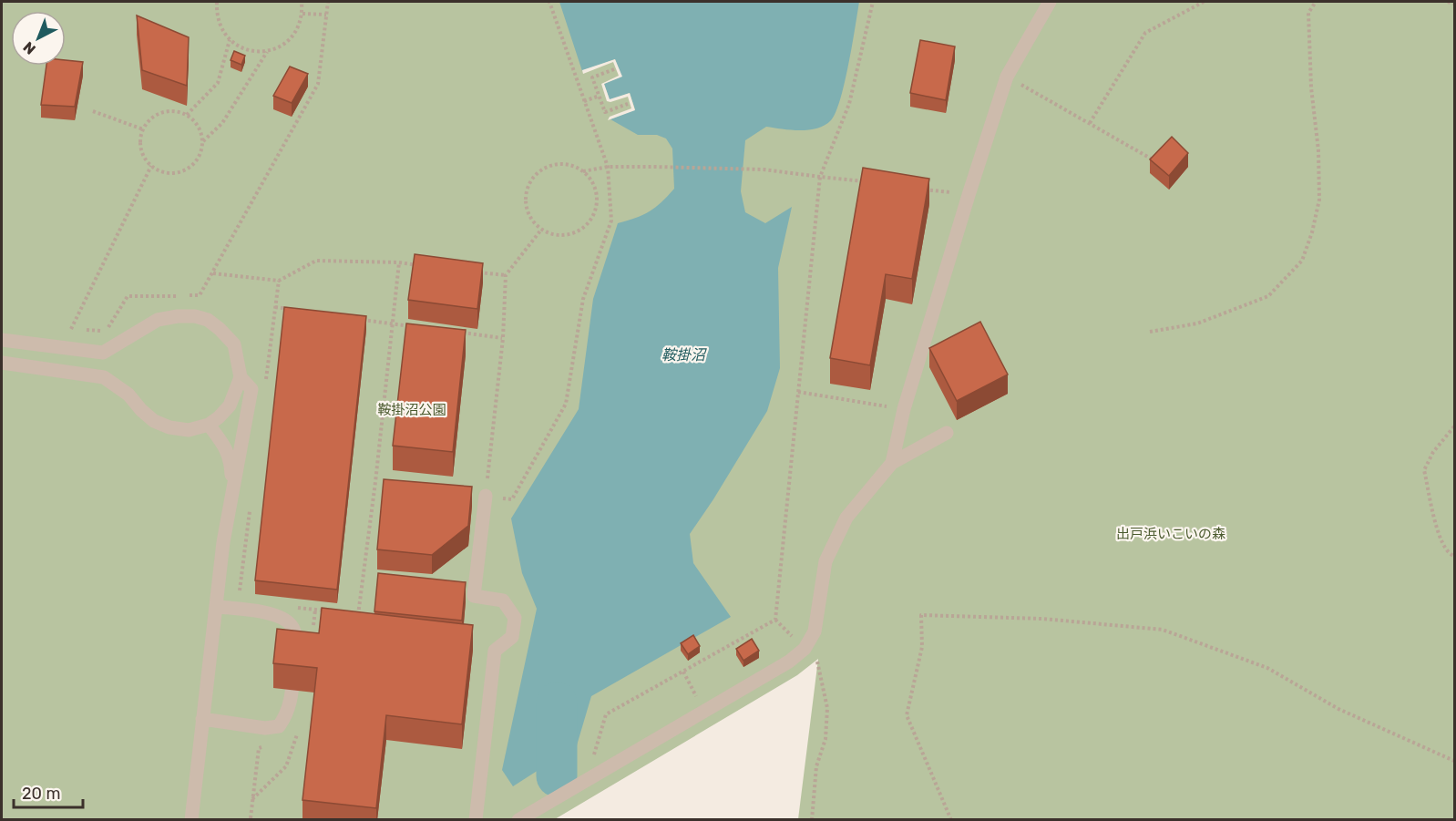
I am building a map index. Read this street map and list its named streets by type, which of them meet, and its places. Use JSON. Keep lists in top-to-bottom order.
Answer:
{
  "water": ["鞍掛沼"],
  "parks": ["鞍掛沼公園", "出戸浜いこいの森"],
  "scale_bar": "20 m",
  "north": "bottom left"
}
